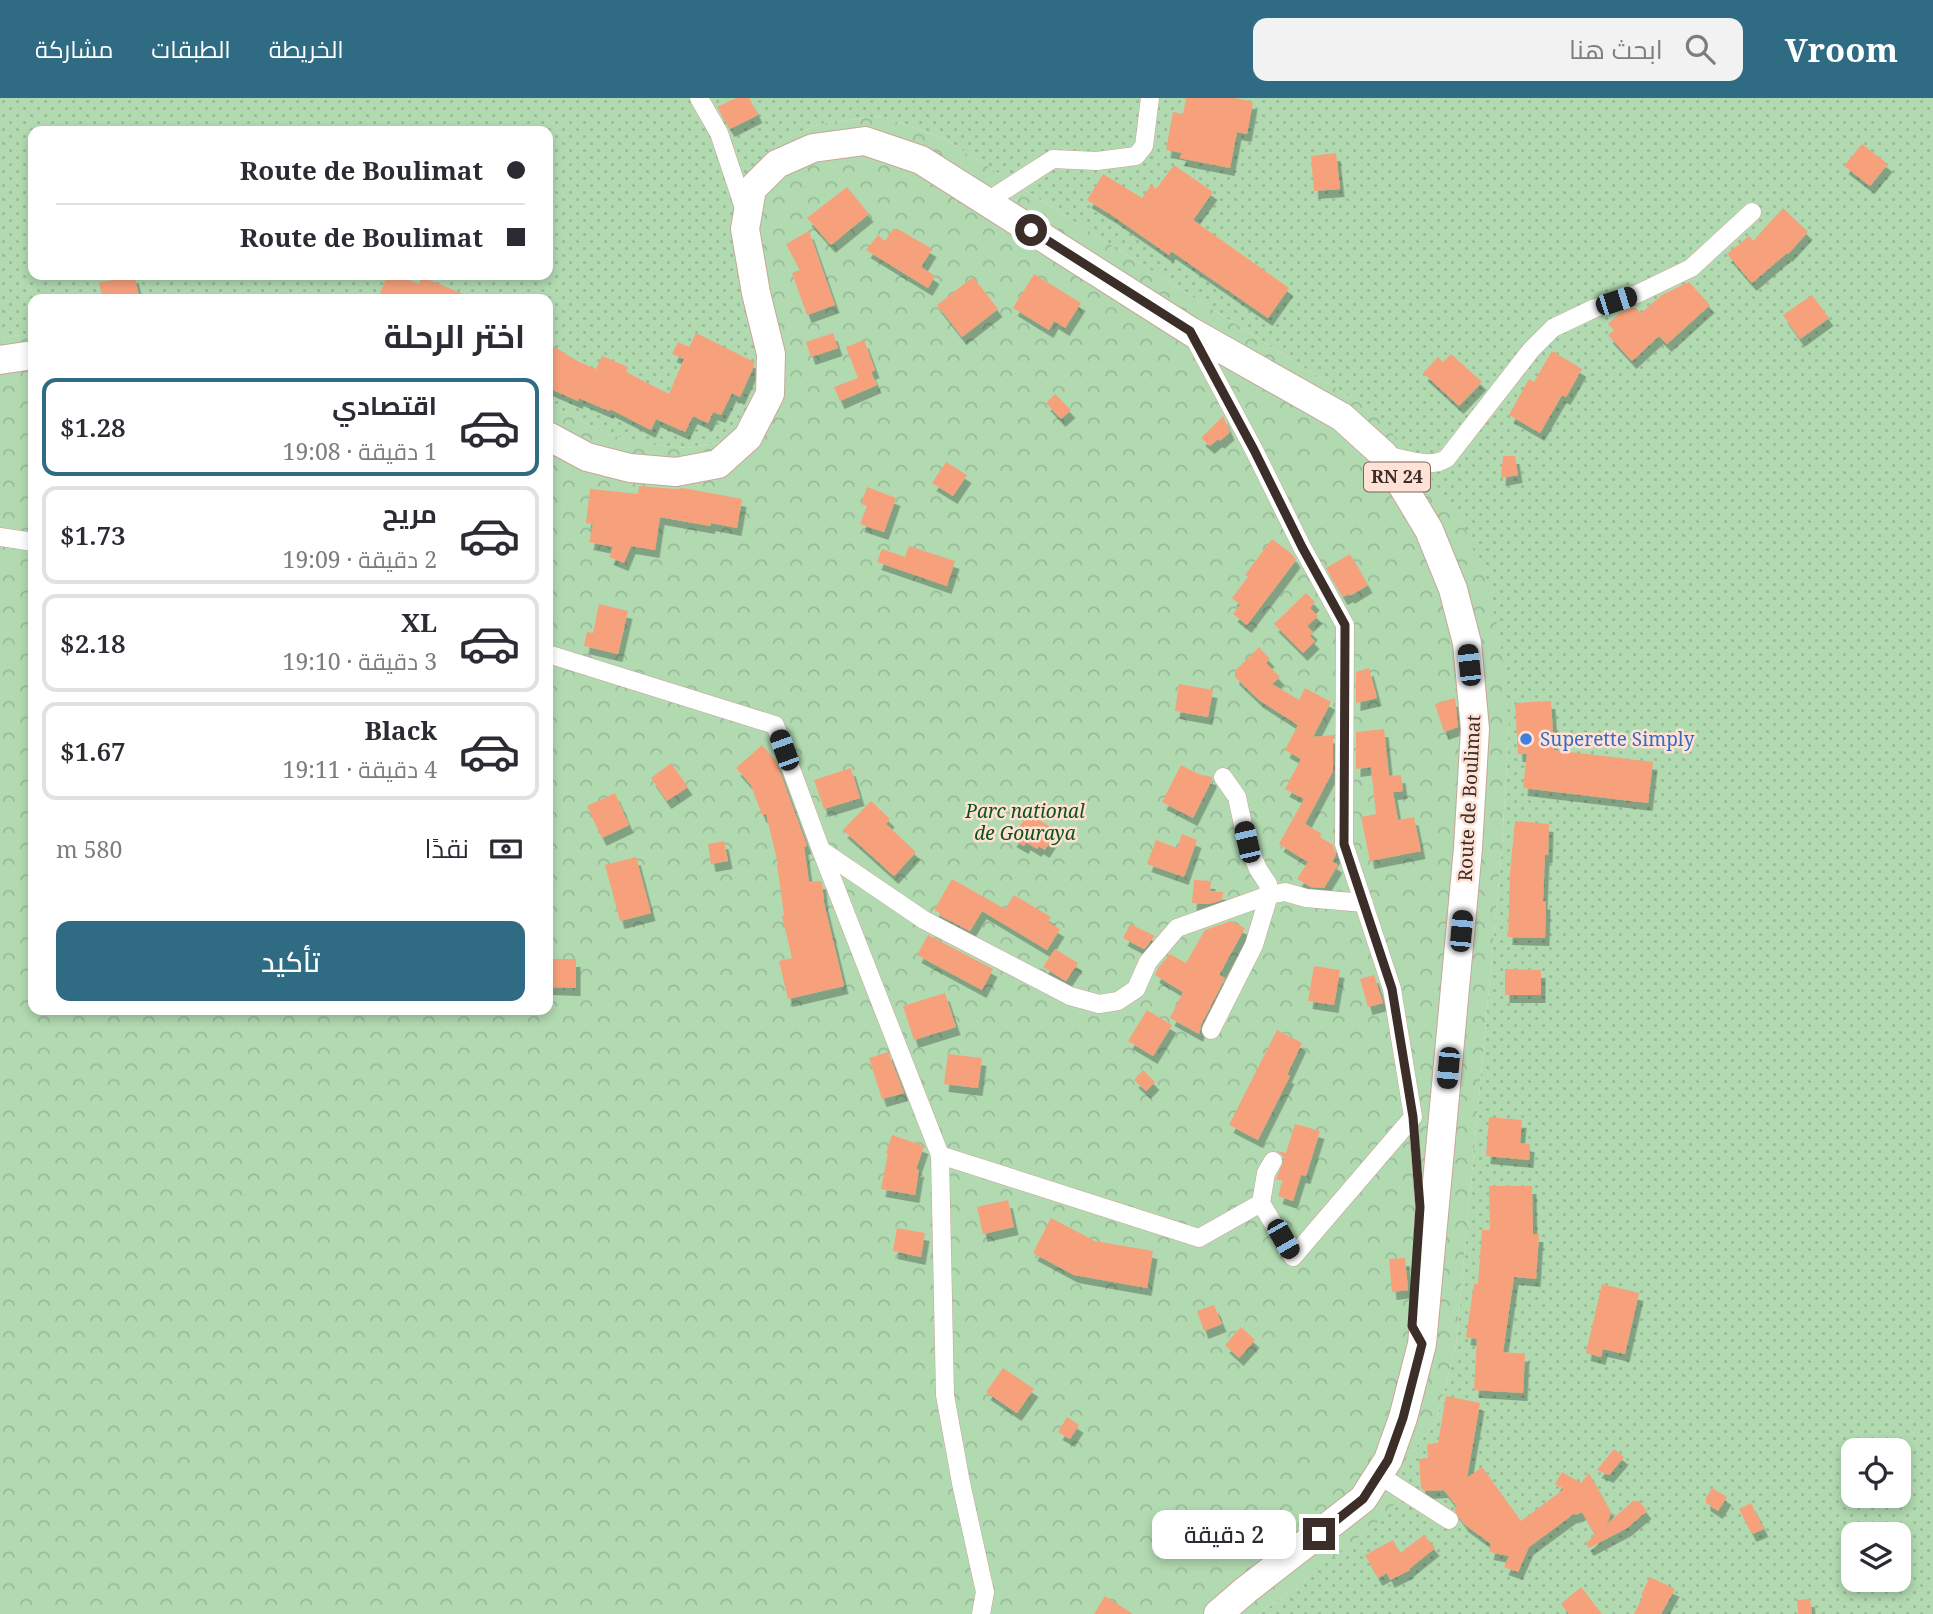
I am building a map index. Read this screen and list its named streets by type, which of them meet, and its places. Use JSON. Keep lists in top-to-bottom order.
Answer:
{
  "streets": {
    "main road": ["RN 24", "Route de Boulimat"]
  },
  "parks": ["Parc national de Gouraya"],
  "places": ["Superette Simply"],
  "page": {
    "header": "Vroom",
    "search": "ابحث هنا",
    "nav": ["الخريطة", "الطبقات", "مشاركة"],
    "banner": ["Route de Boulimat", "Route de Boulimat"],
    "heading": "اختر الرحلة",
    "list": [
      {
        "name": "اقتصادي",
        "note": "1 دقيقة · 19:08",
        "value": "$1.28"
      },
      {
        "name": "مريح",
        "note": "2 دقيقة · 19:09",
        "value": "$1.73"
      },
      {
        "name": "XL",
        "note": "3 دقيقة · 19:10",
        "value": "$2.18"
      },
      {
        "name": "Black",
        "note": "4 دقيقة · 19:11",
        "value": "$1.67"
      }
    ],
    "pay": ["نقدًا", "580 m"],
    "buttons": "تأكيد",
    "bubble": "2 دقيقة"
  }
}
